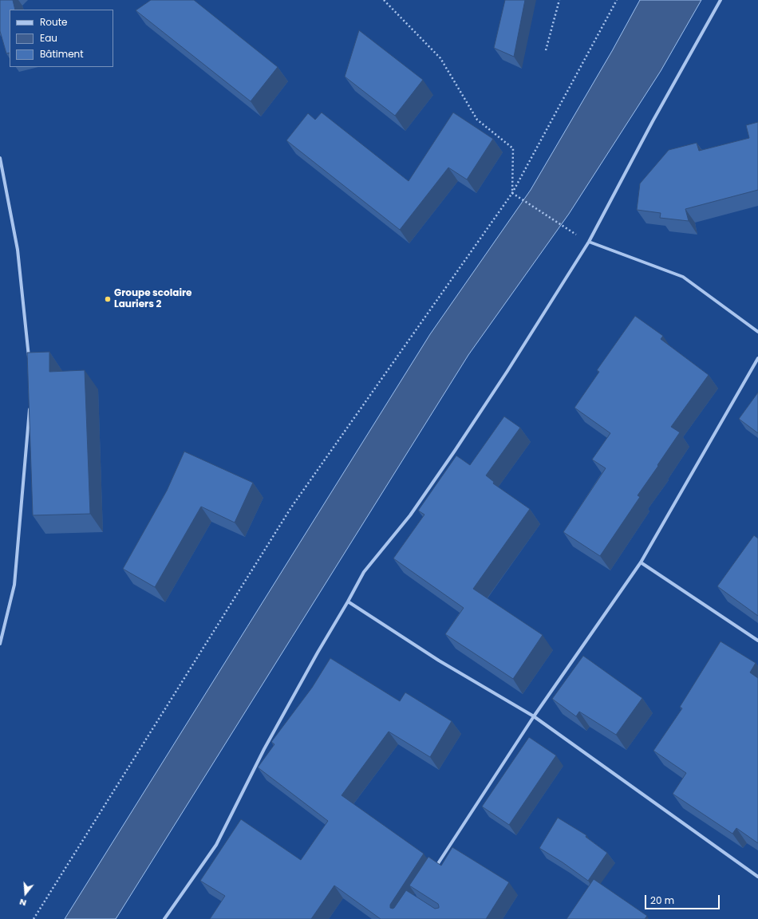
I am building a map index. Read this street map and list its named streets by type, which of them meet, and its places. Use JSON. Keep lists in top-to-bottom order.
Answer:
{
  "places": ["Groupe scolaire Lauriers 2"],
  "legend": ["Route", "Eau", "Bâtiment"],
  "scale_bar": "20 m",
  "north": "bottom"
}
